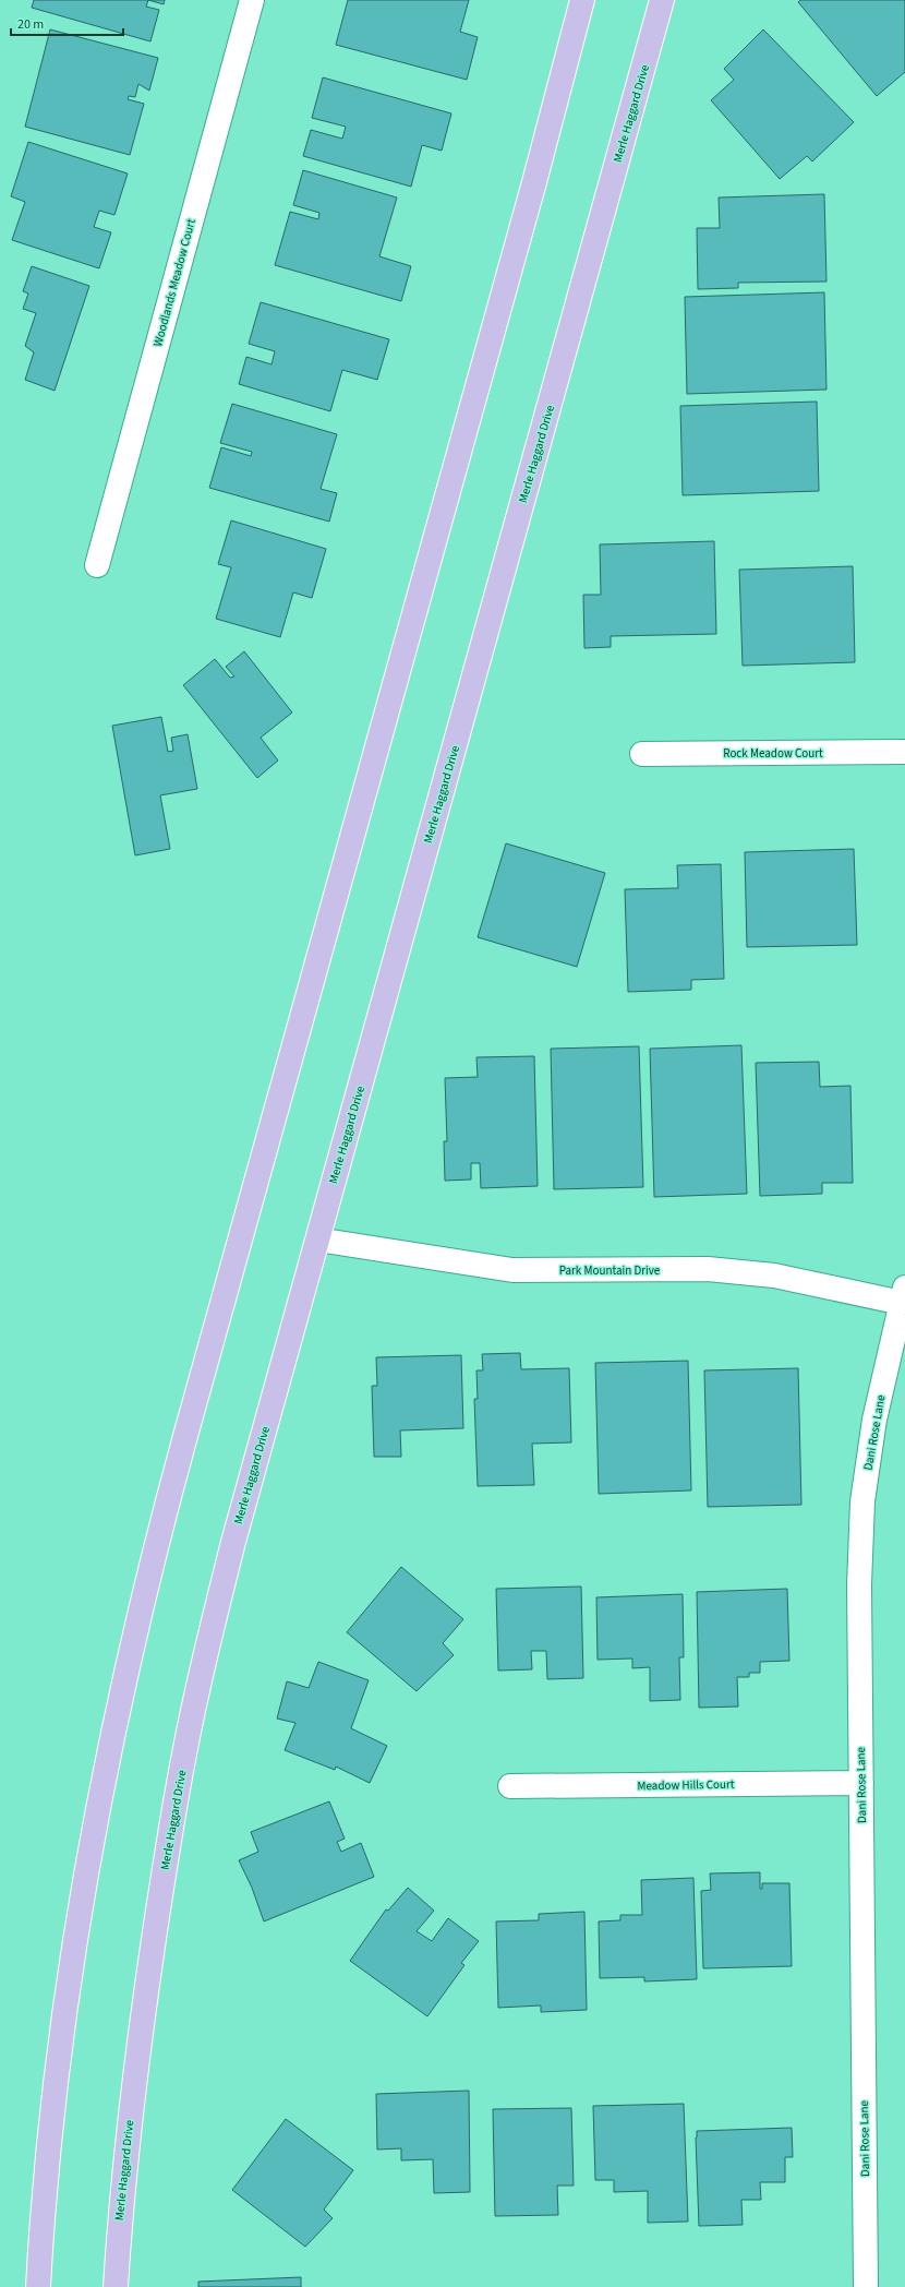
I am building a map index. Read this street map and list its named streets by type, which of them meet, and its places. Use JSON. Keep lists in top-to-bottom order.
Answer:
{
  "streets": {
    "main road": ["Merle Haggard Drive"],
    "street": [
      "Woodlands Meadow Court",
      "Rock Meadow Court",
      "Park Mountain Drive",
      "Dani Rose Lane",
      "Meadow Hills Court"
    ]
  },
  "crossings": [
    ["Merle Haggard Drive", "Park Mountain Drive"],
    ["Park Mountain Drive", "Dani Rose Lane"],
    ["Dani Rose Lane", "Meadow Hills Court"]
  ],
  "scale_bar": "20 m"
}
